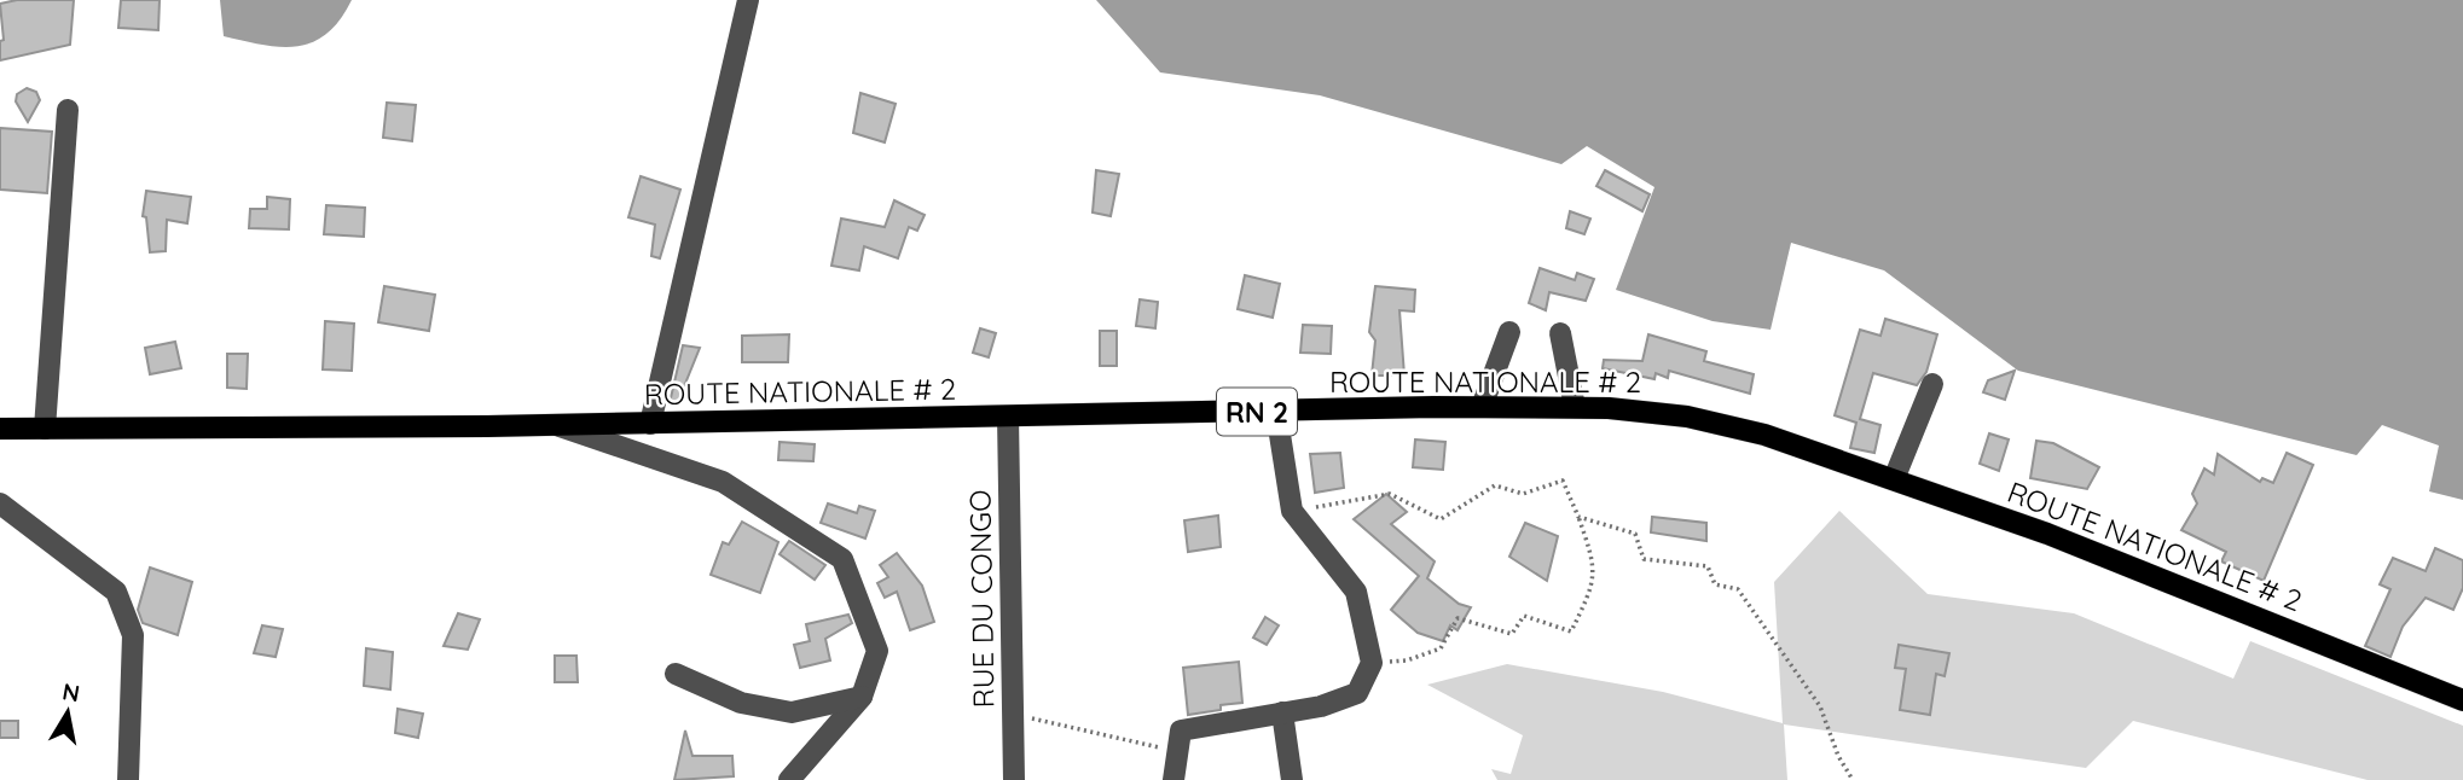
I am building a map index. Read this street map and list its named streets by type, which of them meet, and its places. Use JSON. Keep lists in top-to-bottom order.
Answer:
{
  "streets": {
    "main road": ["ROUTE NATIONALE # 2", "RN 2"],
    "street": ["RUE DU CONGO"]
  },
  "crossings": [
    ["ROUTE NATIONALE # 2", "RUE DU CONGO"]
  ],
  "north": "top"
}
